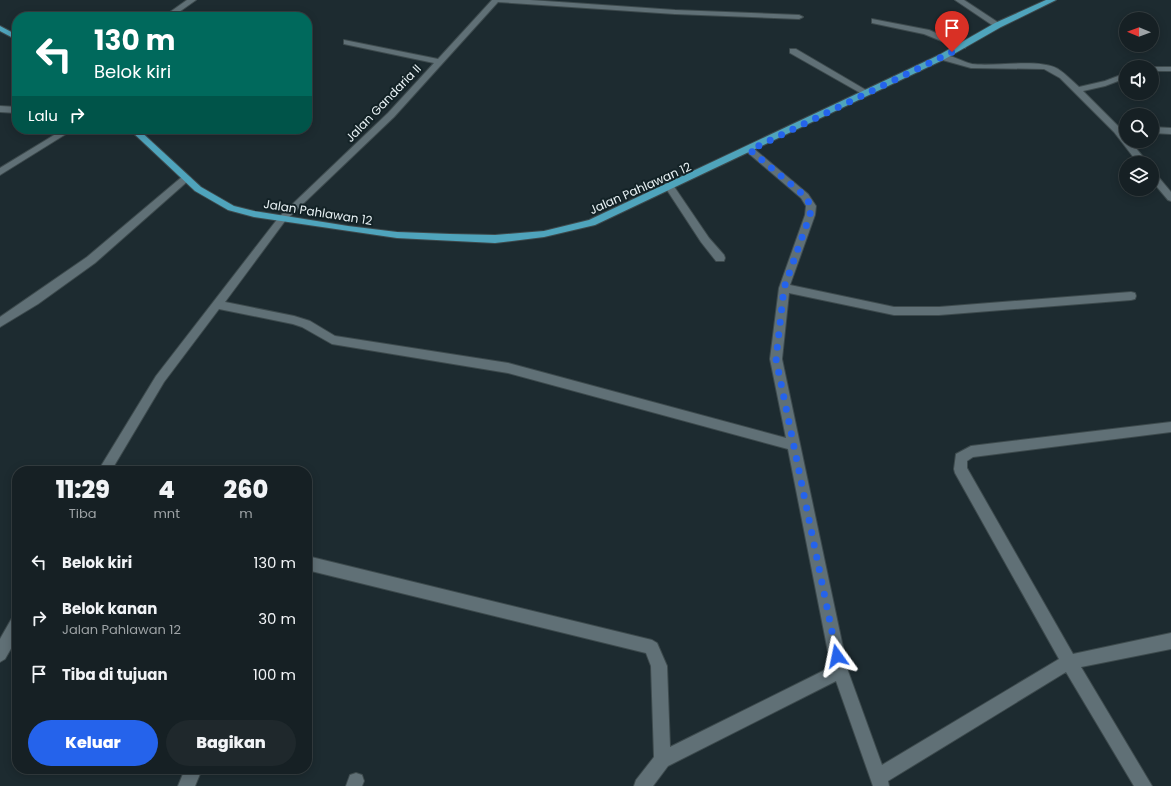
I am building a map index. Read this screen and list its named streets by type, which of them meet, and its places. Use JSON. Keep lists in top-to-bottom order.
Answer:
{
  "streets": {
    "main road": ["Jalan Pahlawan 12"],
    "street": ["Jalan Gandaria II"]
  },
  "crossings": [
    ["Jalan Gandaria II", "Jalan Pahlawan 12"]
  ],
  "north": "left",
  "page": {
    "turn": ["130 m", "Belok kiri"],
    "then": "Lalu",
    "eta": [
      "11:29",
      "Tiba",
      "4",
      "mnt",
      "260",
      "m"
    ],
    "list": [
      {
        "name": "Belok kiri",
        "value": "130 m"
      },
      {
        "name": "Belok kanan",
        "note": "Jalan Pahlawan 12",
        "value": "30 m"
      },
      {
        "name": "Tiba di tujuan",
        "value": "100 m"
      }
    ],
    "buttons": ["Keluar", "Bagikan"]
  }
}
